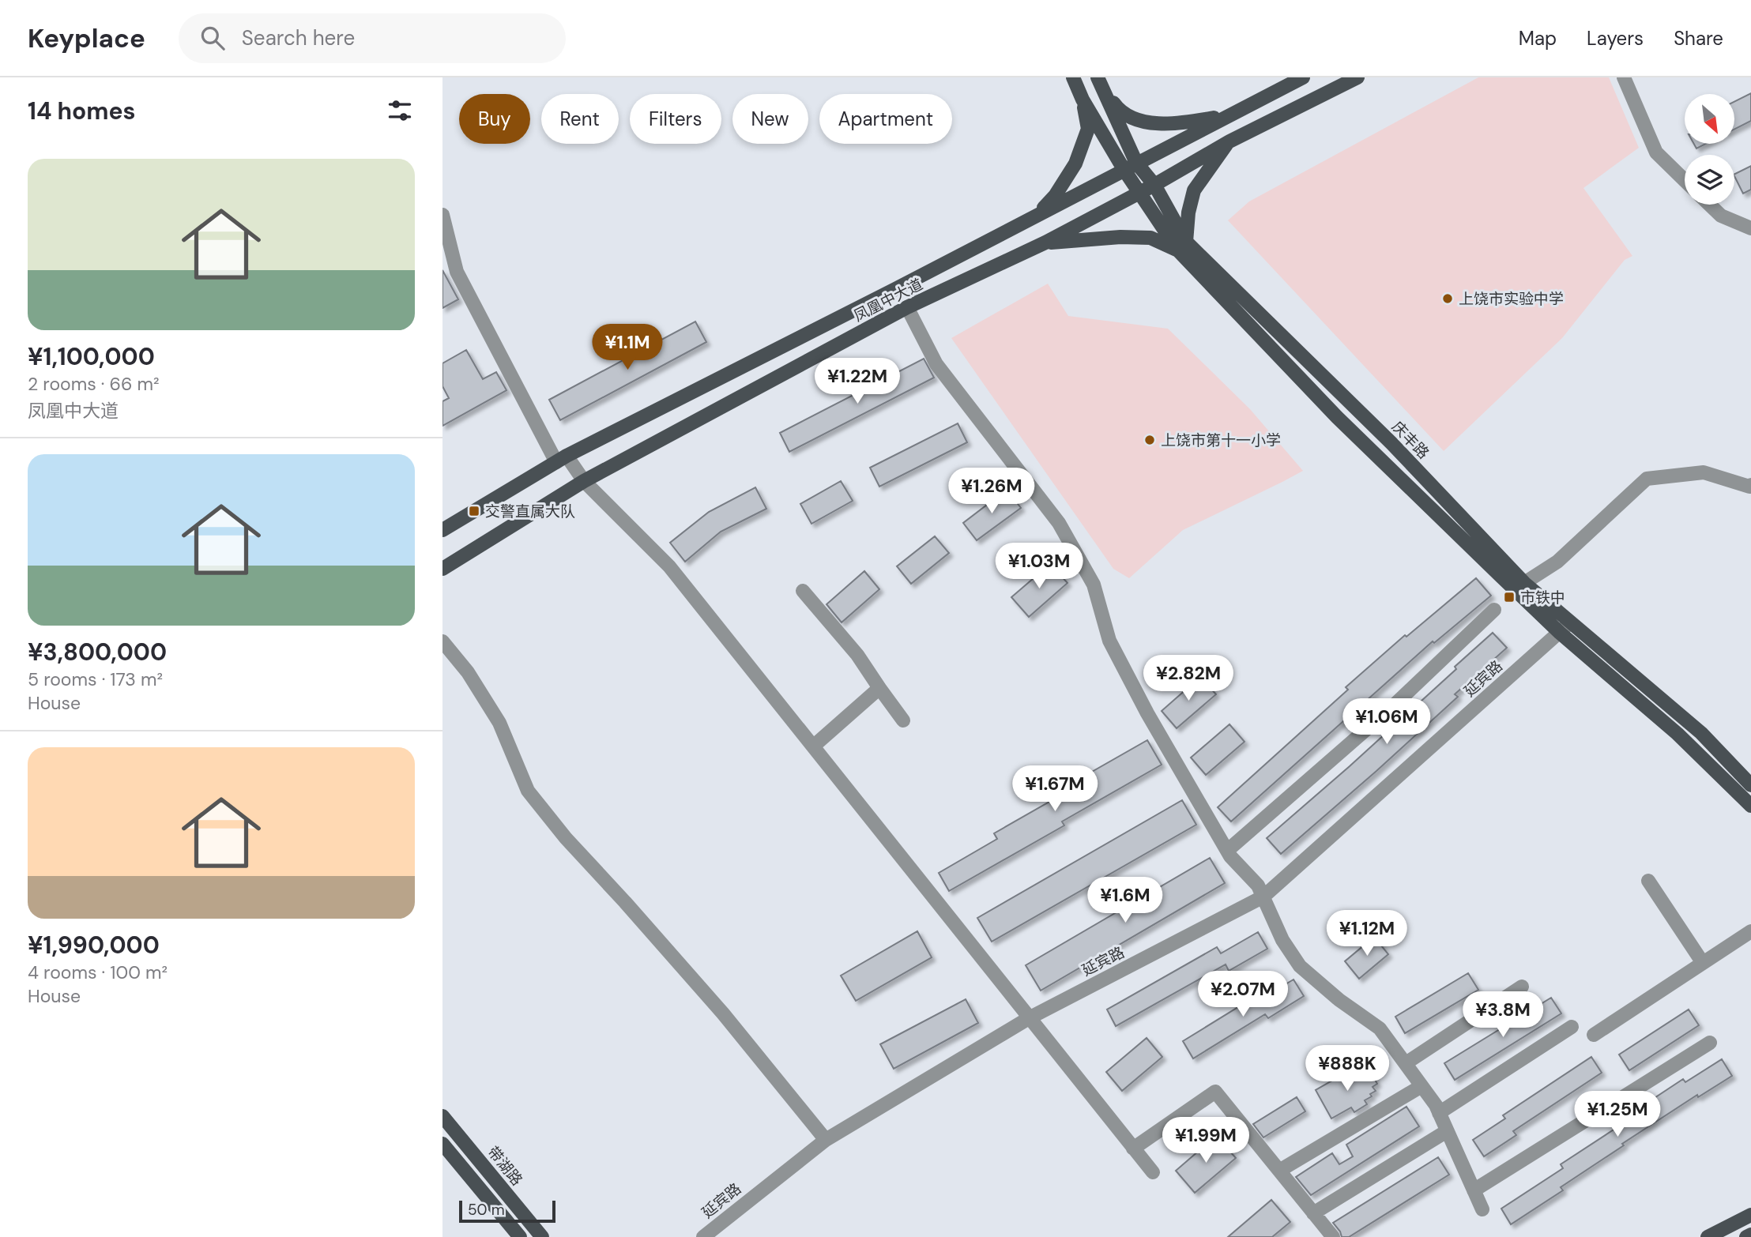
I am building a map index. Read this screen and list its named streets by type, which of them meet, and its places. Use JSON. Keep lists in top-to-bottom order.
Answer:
{
  "streets": {
    "main road": ["凤凰中大道", "庆丰路", "带湖路"],
    "street": ["延宾路"]
  },
  "crossings": [
    ["凤凰中大道", "庆丰路"],
    ["庆丰路", "延宾路"]
  ],
  "places": {
    "other": ["上饶市实验中学", "上饶市第十一小学"],
    "transit": ["交警直属大队", "市铁中"]
  },
  "scale_bar": "50 m",
  "north": "bottom right",
  "page": {
    "header": "Keyplace",
    "search": "Search here",
    "nav": ["Map", "Layers", "Share"],
    "heading": "14 homes",
    "chip": [
      "Buy",
      "Rent",
      "Filters",
      "New",
      "Apartment"
    ],
    "list": [
      {
        "name": "¥1,100,000",
        "note": "2 rooms · 66 m² · 凤凰中大道"
      },
      {
        "name": "¥3,800,000",
        "note": "5 rooms · 173 m² · House"
      },
      {
        "name": "¥1,990,000",
        "note": "4 rooms · 100 m² · House"
      }
    ],
    "price": [
      "¥1.1M",
      "¥1.22M",
      "¥1.26M",
      "¥1.03M",
      "¥2.82M",
      "¥1.06M",
      "¥1.67M",
      "¥1.6M",
      "¥1.12M",
      "¥2.07M",
      "¥3.8M",
      "¥888K",
      "¥1.25M",
      "¥1.99M"
    ],
    "scale": "50 m"
  }
}
